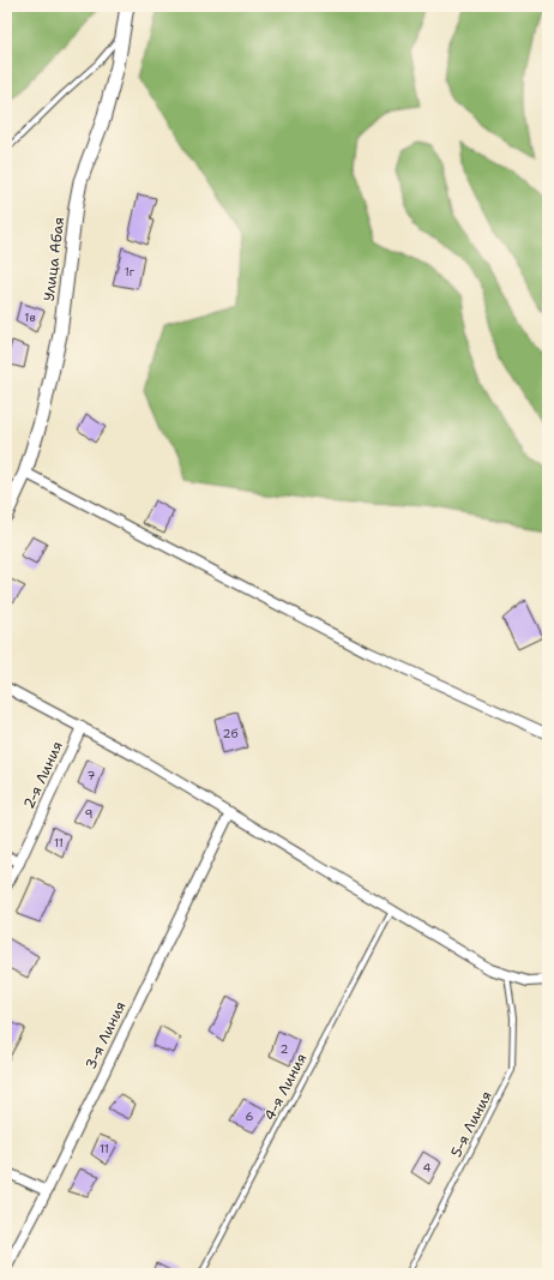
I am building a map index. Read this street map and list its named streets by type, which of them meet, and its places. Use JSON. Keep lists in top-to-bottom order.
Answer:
{
  "streets": {
    "street": ["Улица Абая", "2-я Линия", "3-я Линия"],
    "lane": ["4-я Линия", "5-я Линия"]
  },
  "house_numbers": [
    "1г",
    "1в",
    "2б",
    "7",
    "9",
    "11",
    "2",
    "6",
    "11",
    "4"
  ]
}
